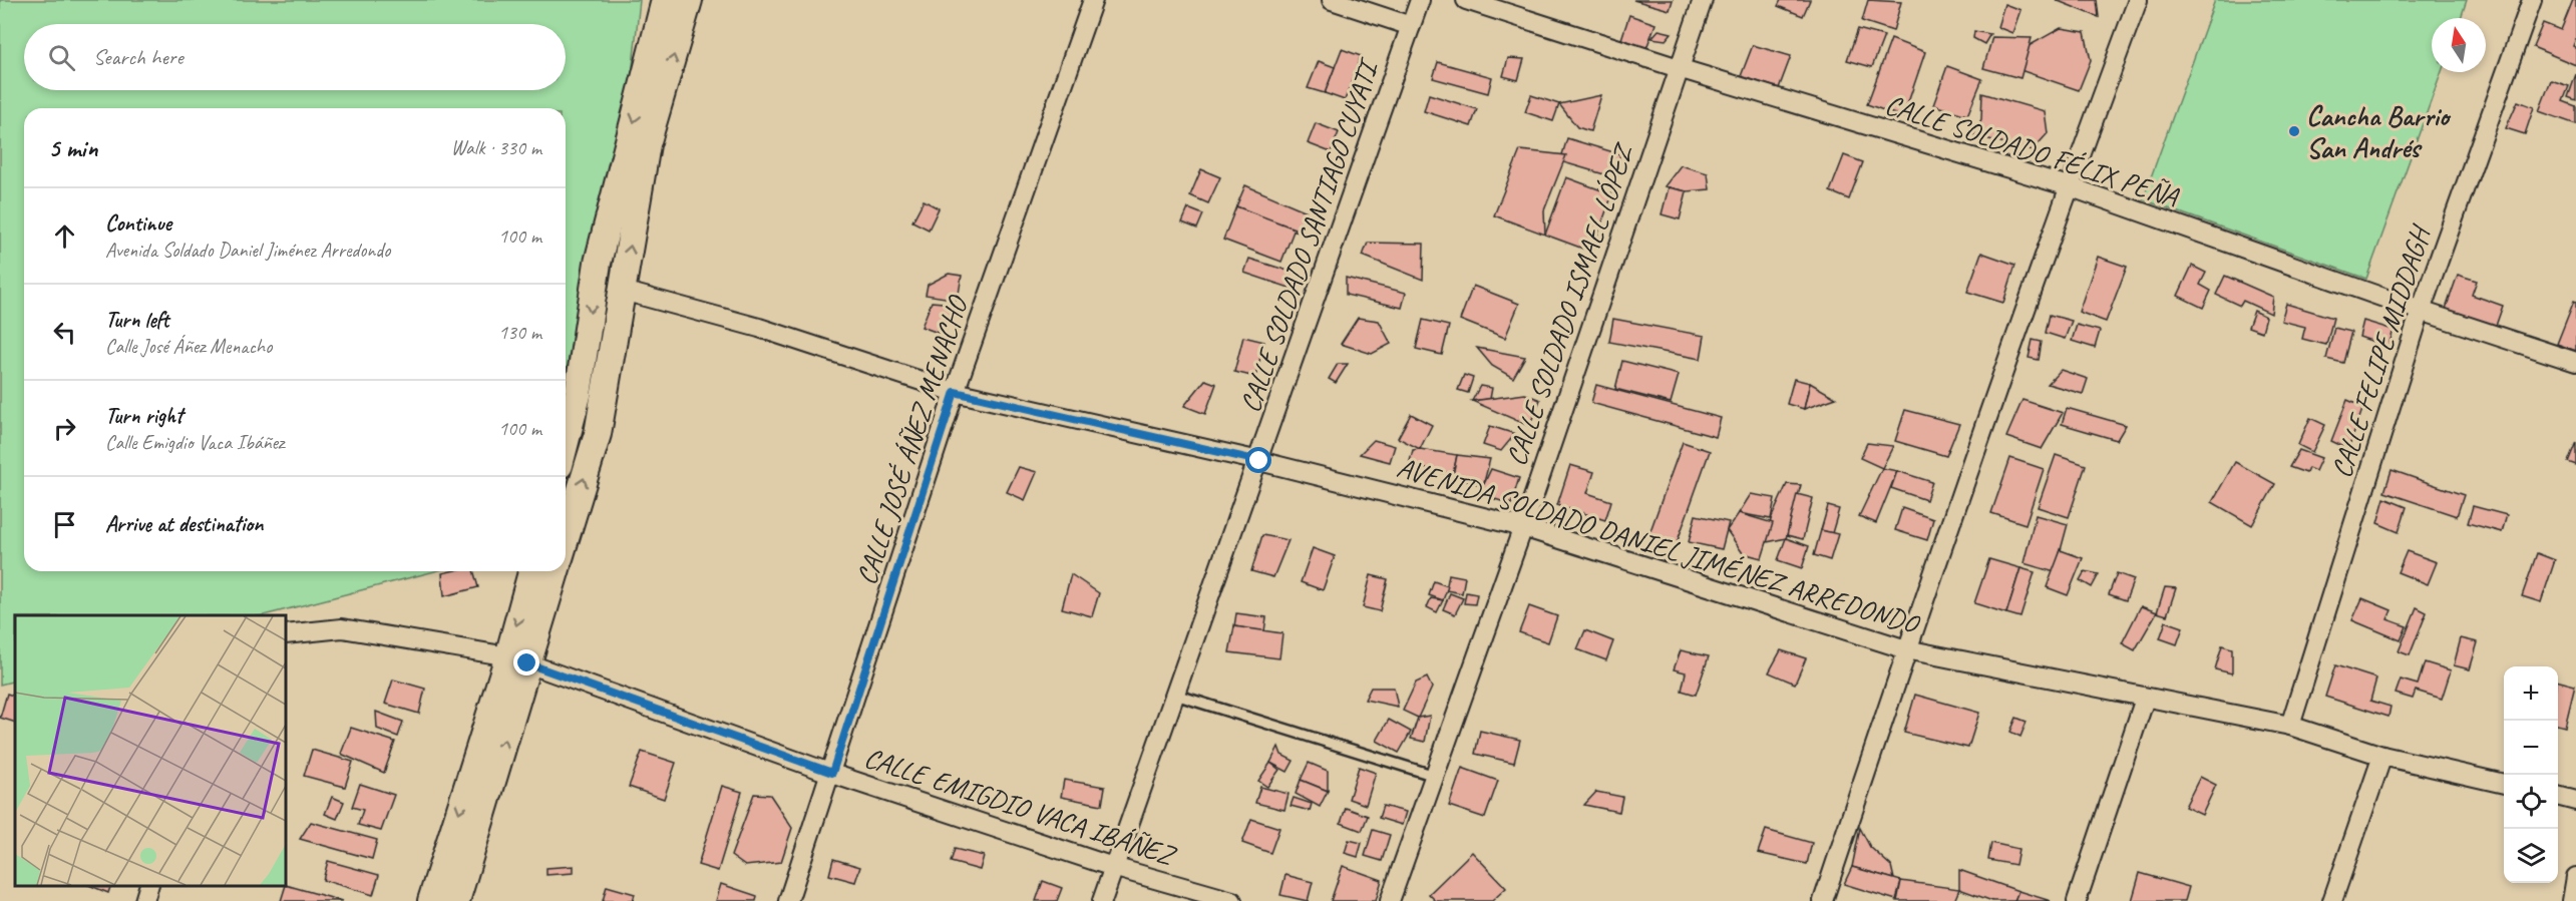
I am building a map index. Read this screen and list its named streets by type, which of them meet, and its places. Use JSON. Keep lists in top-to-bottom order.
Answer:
{
  "streets": {
    "street": [
      "CALLE SOLDADO FÉLIX PEÑA",
      "CALLE SOLDADO SANTIAGO CUYATI",
      "CALLE SOLDADO ISMAEL LÓPEZ",
      "CALLE FELIPE MIDDAGH",
      "CALLE JOSÉ ÁÑEZ MENACHO",
      "AVENIDA SOLDADO DANIEL JIMÉNEZ ARREDONDO",
      "CALLE EMIGDIO VACA IBÁÑEZ"
    ]
  },
  "crossings": [
    ["CALLE SOLDADO FÉLIX PEÑA", "CALLE SOLDADO ISMAEL LÓPEZ"],
    ["CALLE SOLDADO FÉLIX PEÑA", "CALLE FELIPE MIDDAGH"],
    ["CALLE SOLDADO SANTIAGO CUYATI", "AVENIDA SOLDADO DANIEL JIMÉNEZ ARREDONDO"],
    ["CALLE SOLDADO SANTIAGO CUYATI", "CALLE EMIGDIO VACA IBÁÑEZ"],
    ["CALLE SOLDADO ISMAEL LÓPEZ", "AVENIDA SOLDADO DANIEL JIMÉNEZ ARREDONDO"],
    ["CALLE FELIPE MIDDAGH", "AVENIDA SOLDADO DANIEL JIMÉNEZ ARREDONDO"],
    ["CALLE JOSÉ ÁÑEZ MENACHO", "AVENIDA SOLDADO DANIEL JIMÉNEZ ARREDONDO"],
    ["CALLE JOSÉ ÁÑEZ MENACHO", "CALLE EMIGDIO VACA IBÁÑEZ"]
  ],
  "places": ["Cancha Barrio San Andrés"],
  "north": "top",
  "page": {
    "search": "Search here",
    "heading": ["5 min", "Walk · 330 m"],
    "list": [
      ["Continue", "Avenida Soldado Daniel Jiménez Arredondo", "100 m"],
      ["Turn left", "Calle José Áñez Menacho", "130 m"],
      ["Turn right", "Calle Emigdio Vaca Ibáñez", "100 m"],
      "Arrive at destination"
    ],
    "map_buttons": ["+", "−"]
  }
}
